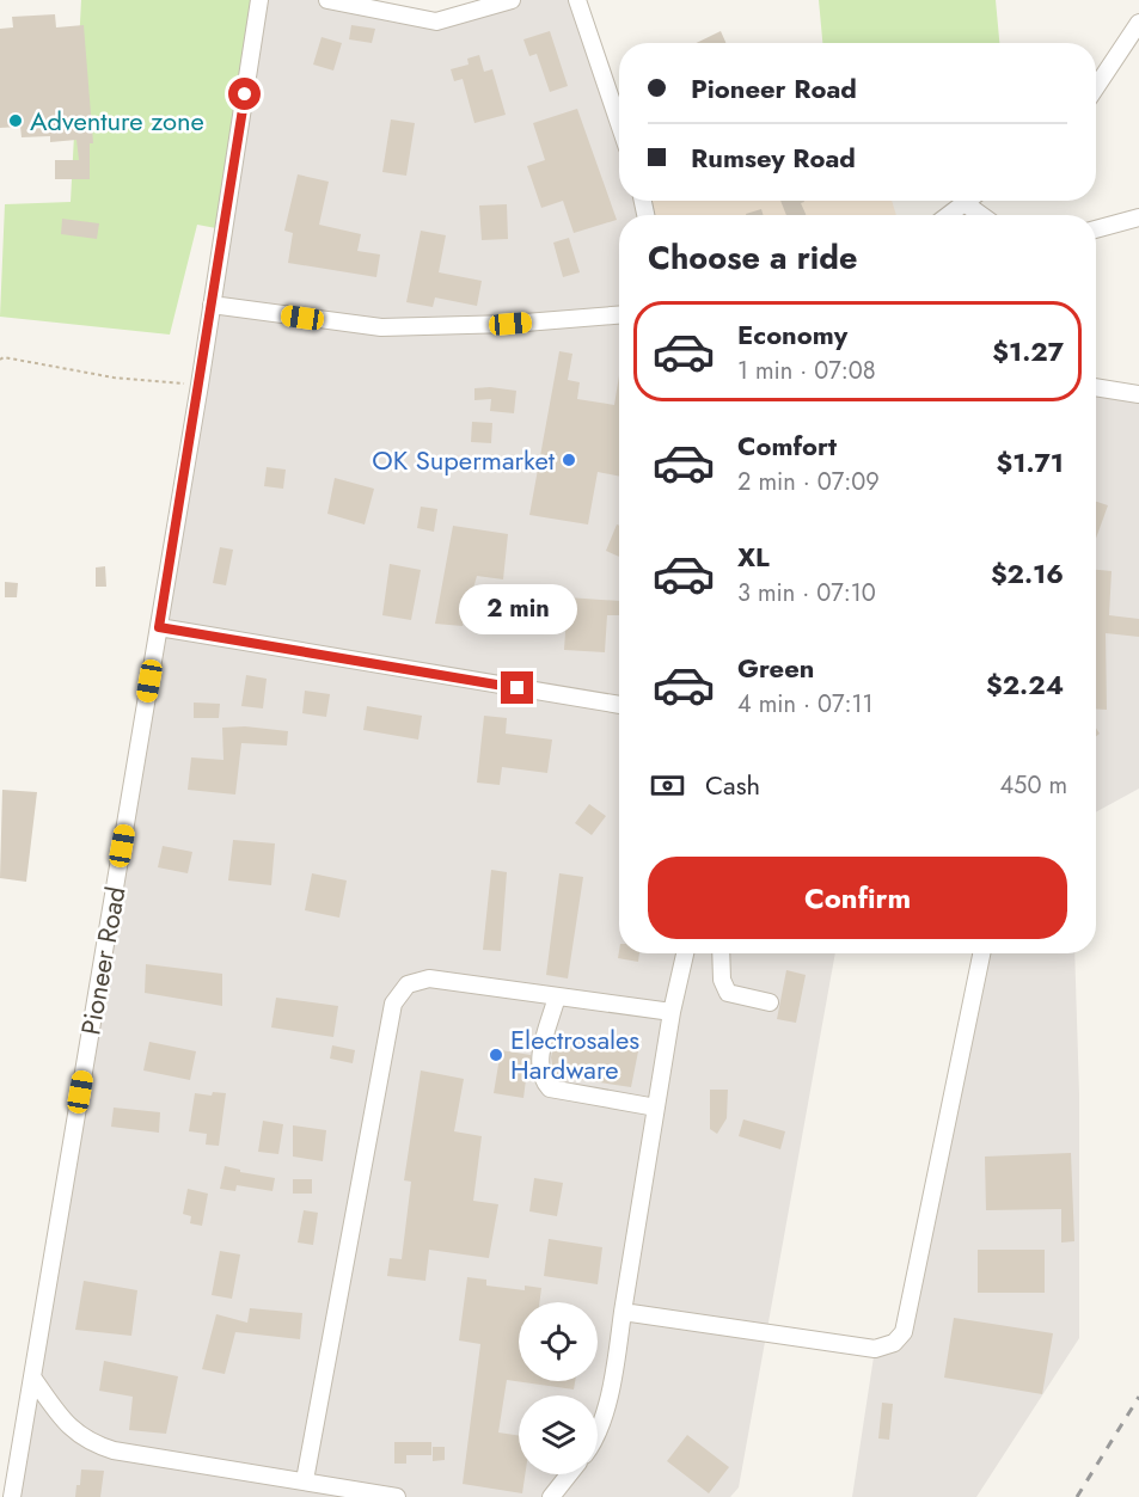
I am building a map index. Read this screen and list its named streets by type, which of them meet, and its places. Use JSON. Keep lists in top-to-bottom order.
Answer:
{
  "streets": {
    "street": ["Pioneer Road"]
  },
  "places": ["Adventure zone", "OK Supermarket", "Electrosales Hardware"],
  "page": {
    "banner": ["Pioneer Road", "Rumsey Road"],
    "heading": "Choose a ride",
    "list": [
      {
        "name": "Economy",
        "note": "1 min · 07:08",
        "value": "$1.27"
      },
      {
        "name": "Comfort",
        "note": "2 min · 07:09",
        "value": "$1.71"
      },
      {
        "name": "XL",
        "note": "3 min · 07:10",
        "value": "$2.16"
      },
      {
        "name": "Green",
        "note": "4 min · 07:11",
        "value": "$2.24"
      }
    ],
    "bubble": "2 min",
    "pay": ["Cash", "450 m"],
    "buttons": "Confirm"
  }
}
